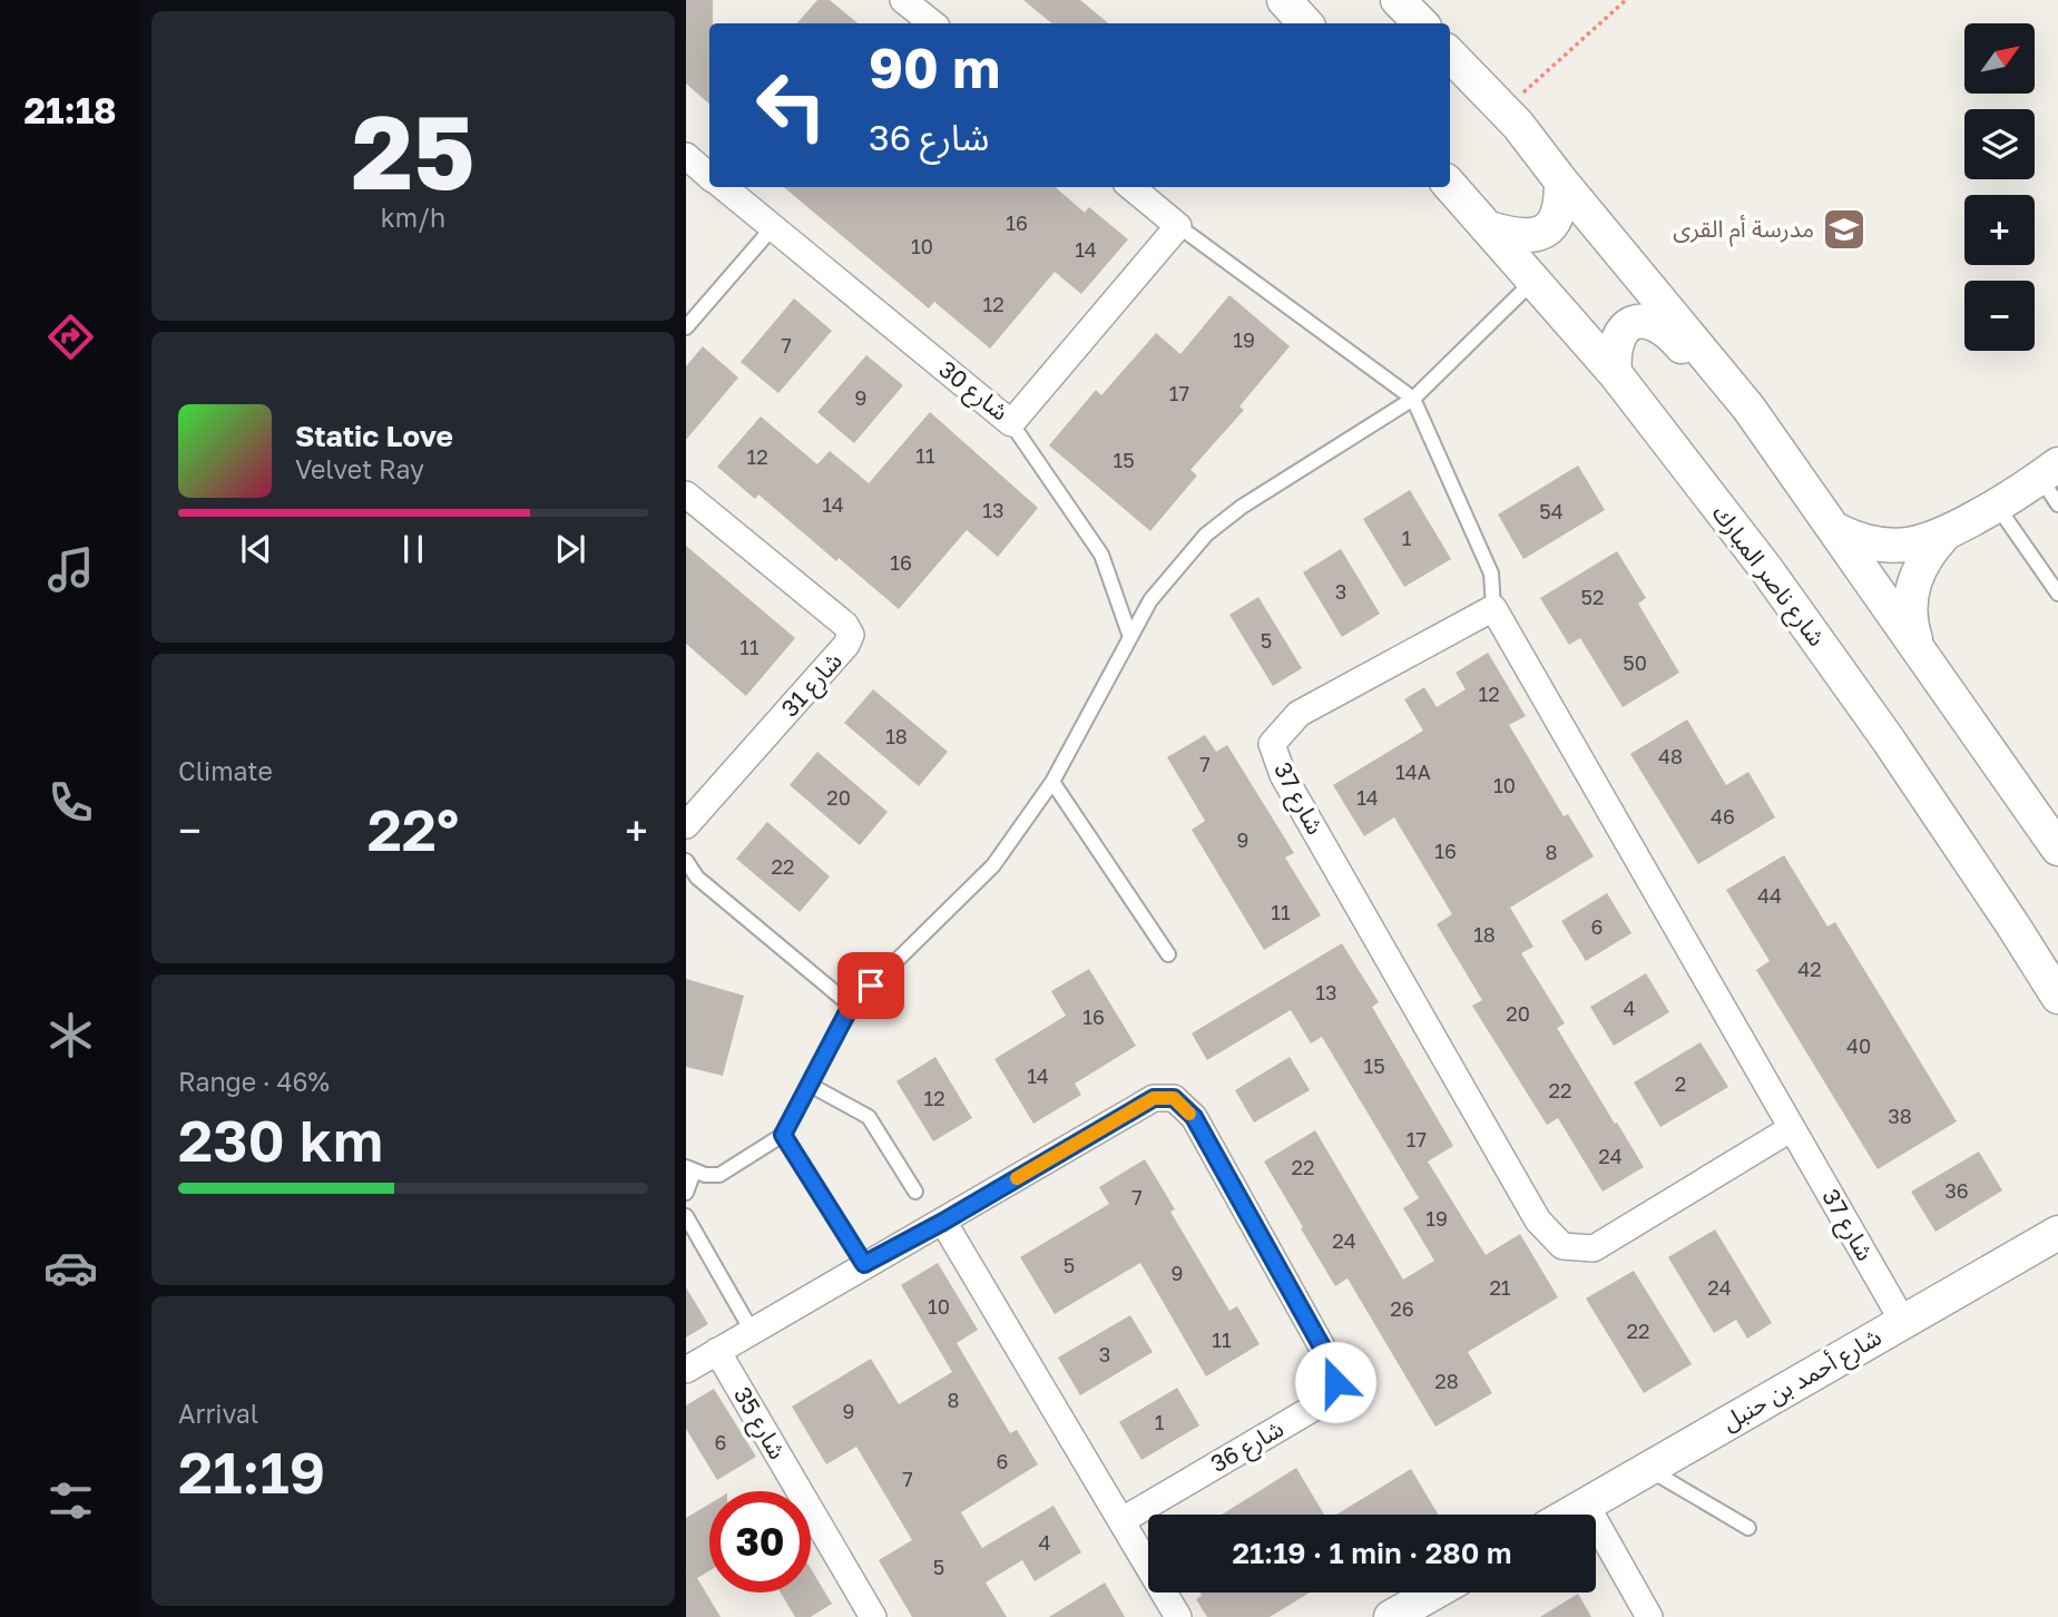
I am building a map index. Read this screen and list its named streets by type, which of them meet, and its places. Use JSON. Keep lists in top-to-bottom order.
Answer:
{
  "streets": {
    "street": [
      "شارع 30",
      "شارع ناصر المبارك",
      "شارع 31",
      "شارع 37",
      "شارع أحمد بن حنبل",
      "شارع 35",
      "شارع 36"
    ]
  },
  "crossings": [
    ["شارع 37", "شارع أحمد بن حنبل"]
  ],
  "places": {
    "school or university": ["مدرسة أم القرى"]
  },
  "house_numbers": [
    "16",
    "10",
    "14",
    "12",
    "19",
    "7",
    "17",
    "9",
    "11",
    "12",
    "15",
    "14",
    "13",
    "54",
    "1",
    "16",
    "3",
    "52",
    "5",
    "11",
    "50",
    "12",
    "18",
    "48",
    "7",
    "14A",
    "10",
    "20",
    "14",
    "46",
    "9",
    "16",
    "8",
    "22",
    "44",
    "11",
    "6",
    "18",
    "42",
    "13",
    "4",
    "20",
    "16",
    "40",
    "15",
    "14",
    "2",
    "22",
    "12",
    "38",
    "17",
    "24",
    "22",
    "36",
    "7",
    "19",
    "24",
    "5",
    "9",
    "21",
    "24",
    "10",
    "26",
    "22",
    "11",
    "3",
    "28",
    "8",
    "9",
    "1",
    "6",
    "6",
    "7",
    "4",
    "5"
  ],
  "north": "top right",
  "page": {
    "tabs": "21:18",
    "tile": [
      ["25", "km/h"],
      "Climate",
      ["Range · 46%", "230 km"],
      ["Arrival", "21:19"]
    ],
    "map_buttons": ["+", "−"],
    "turn": ["90 m", "شارع 36"],
    "song": ["Static Love", "Velvet Ray"],
    "heat": ["−", "22°", "+"],
    "limit": "30",
    "trip": "21:19 · 1 min · 280 m"
  }
}
